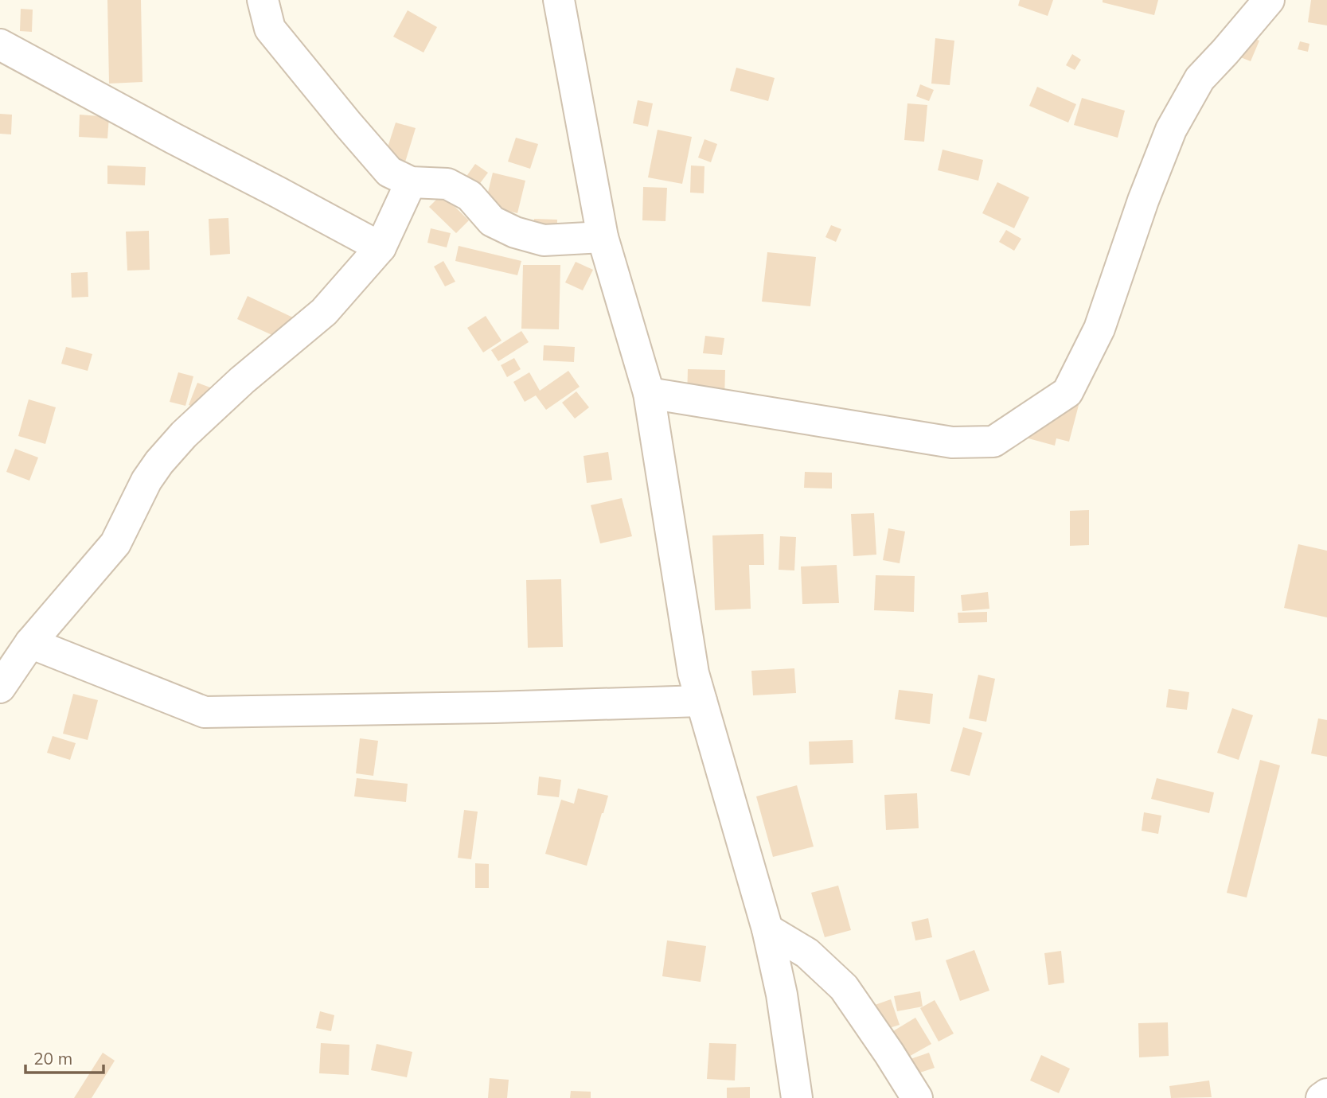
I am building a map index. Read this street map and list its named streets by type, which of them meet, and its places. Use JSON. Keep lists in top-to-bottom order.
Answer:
{
  "scale_bar": "20 m"
}
